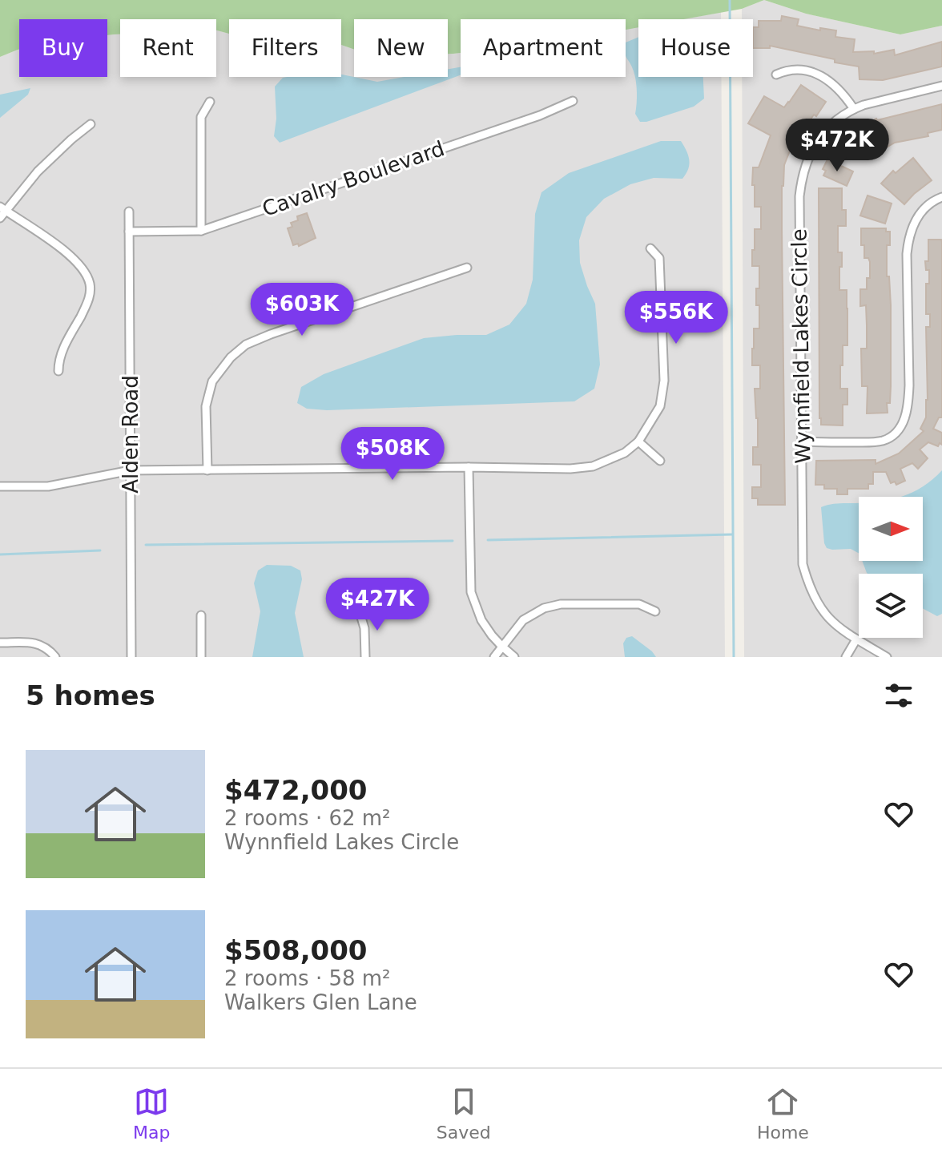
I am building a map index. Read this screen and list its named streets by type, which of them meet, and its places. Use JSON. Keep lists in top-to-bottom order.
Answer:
{
  "streets": {
    "street": ["Cavalry Boulevard", "Wynnfield Lakes Circle", "Alden Road"]
  },
  "crossings": [
    ["Cavalry Boulevard", "Alden Road"]
  ],
  "north": "right",
  "page": {
    "chip": [
      "Buy",
      "Rent",
      "Filters",
      "New",
      "Apartment",
      "House"
    ],
    "price": [
      "$472K",
      "$603K",
      "$556K",
      "$508K",
      "$427K"
    ],
    "heading": "5 homes",
    "list": [
      {
        "name": "$472,000",
        "note": "2 rooms · 62 m² · Wynnfield Lakes Circle"
      },
      {
        "name": "$508,000",
        "note": "2 rooms · 58 m² · Walkers Glen Lane"
      }
    ],
    "tabs": ["Map", "Saved", "Home"]
  }
}
